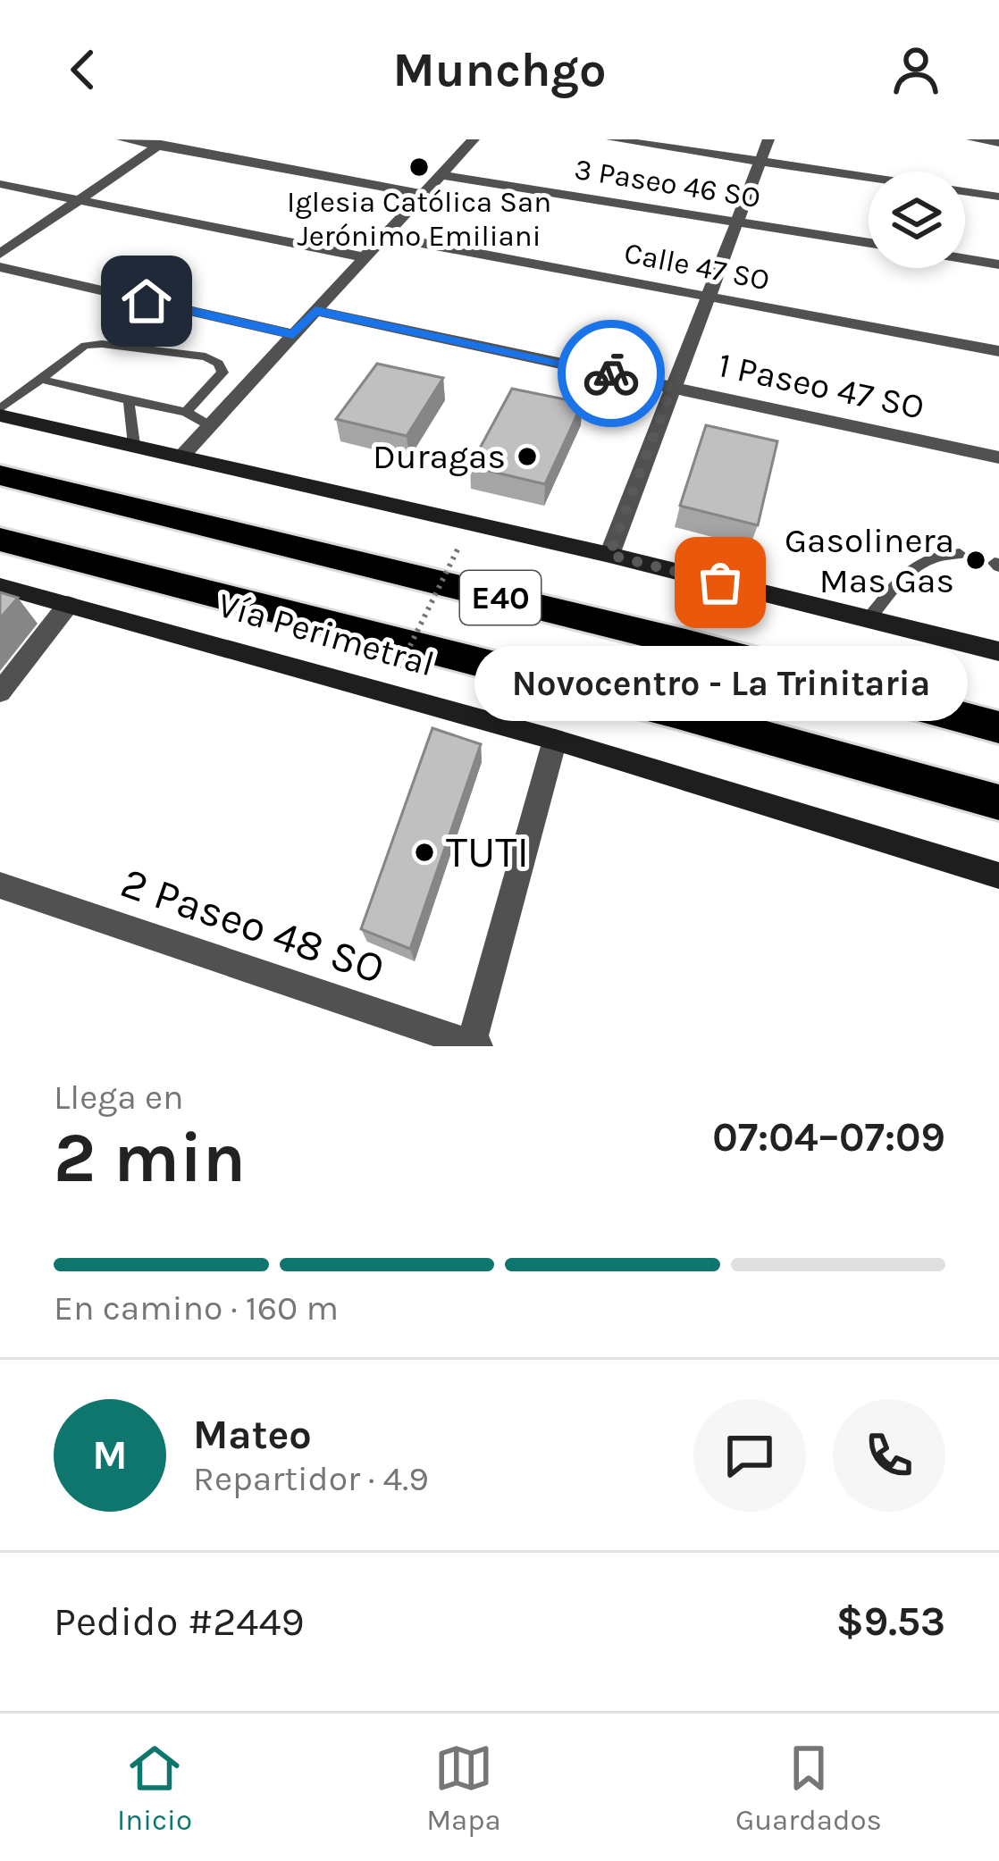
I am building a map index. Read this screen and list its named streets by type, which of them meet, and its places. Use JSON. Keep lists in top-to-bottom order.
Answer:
{
  "streets": {
    "highway": ["E40", "Vía Perimetral"],
    "street": [
      "3 Paseo 46 SO",
      "Calle 47 SO",
      "1 Paseo 47 SO",
      "2 Paseo 48 SO"
    ]
  },
  "places": [
    "Iglesia Católica San Jerónimo Emiliani",
    "Duragas",
    "Gasolinera Mas Gas",
    "Novocentro - La Trinitaria",
    "TUTI"
  ],
  "page": {
    "header": "Munchgo",
    "bubble": "Novocentro - La Trinitaria",
    "heading": ["2 min", "Llega en", "07:04–07:09"],
    "panel": [
      "Mateo",
      "Repartidor · 4.9",
      "Pedido #2449",
      "$9.53"
    ],
    "bar": "En camino · 160 m",
    "round": "M",
    "tabs": ["Inicio", "Mapa", "Guardados"]
  }
}
